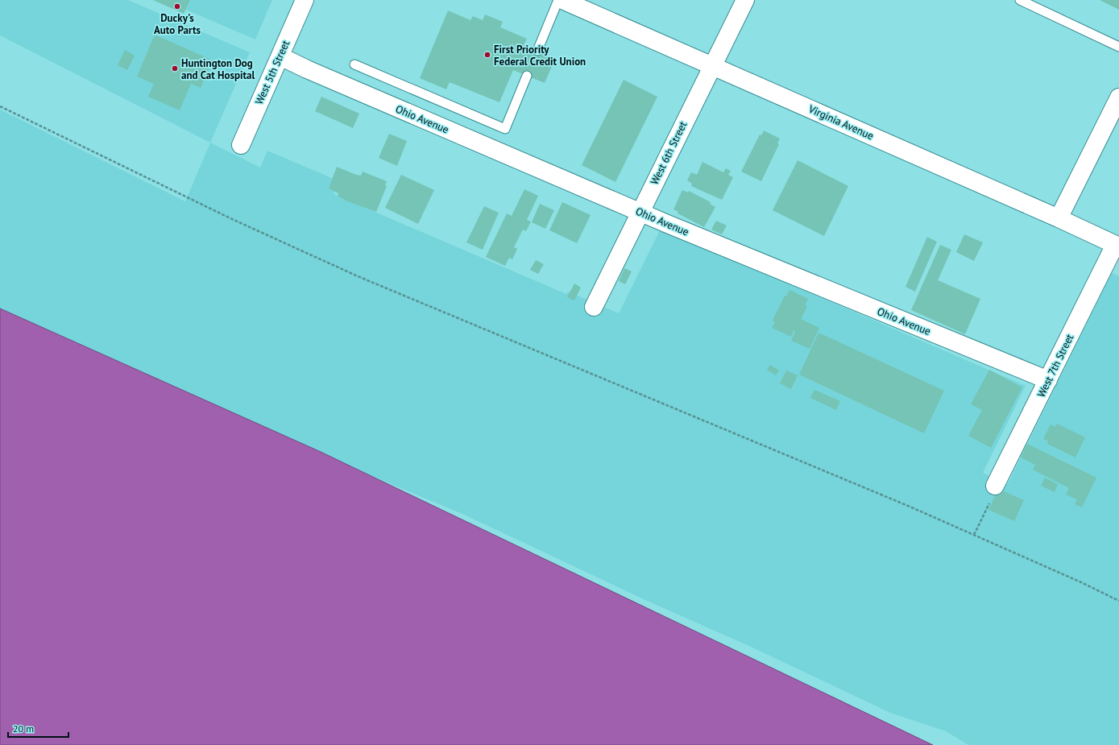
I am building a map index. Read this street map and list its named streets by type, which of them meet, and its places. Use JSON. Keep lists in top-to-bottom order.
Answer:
{
  "streets": {
    "street": [
      "West 5th Street",
      "Ohio Avenue",
      "Virginia Avenue",
      "West 6th Street",
      "West 7th Street"
    ]
  },
  "crossings": [
    ["West 5th Street", "Ohio Avenue"],
    ["Ohio Avenue", "West 6th Street"],
    ["Ohio Avenue", "West 7th Street"],
    ["Virginia Avenue", "West 6th Street"],
    ["Virginia Avenue", "West 7th Street"]
  ],
  "places": ["Ducky's Auto Parts", "First Priority Federal Credit Union", "Huntington Dog and Cat Hospital"],
  "scale_bar": "20 m"
}
